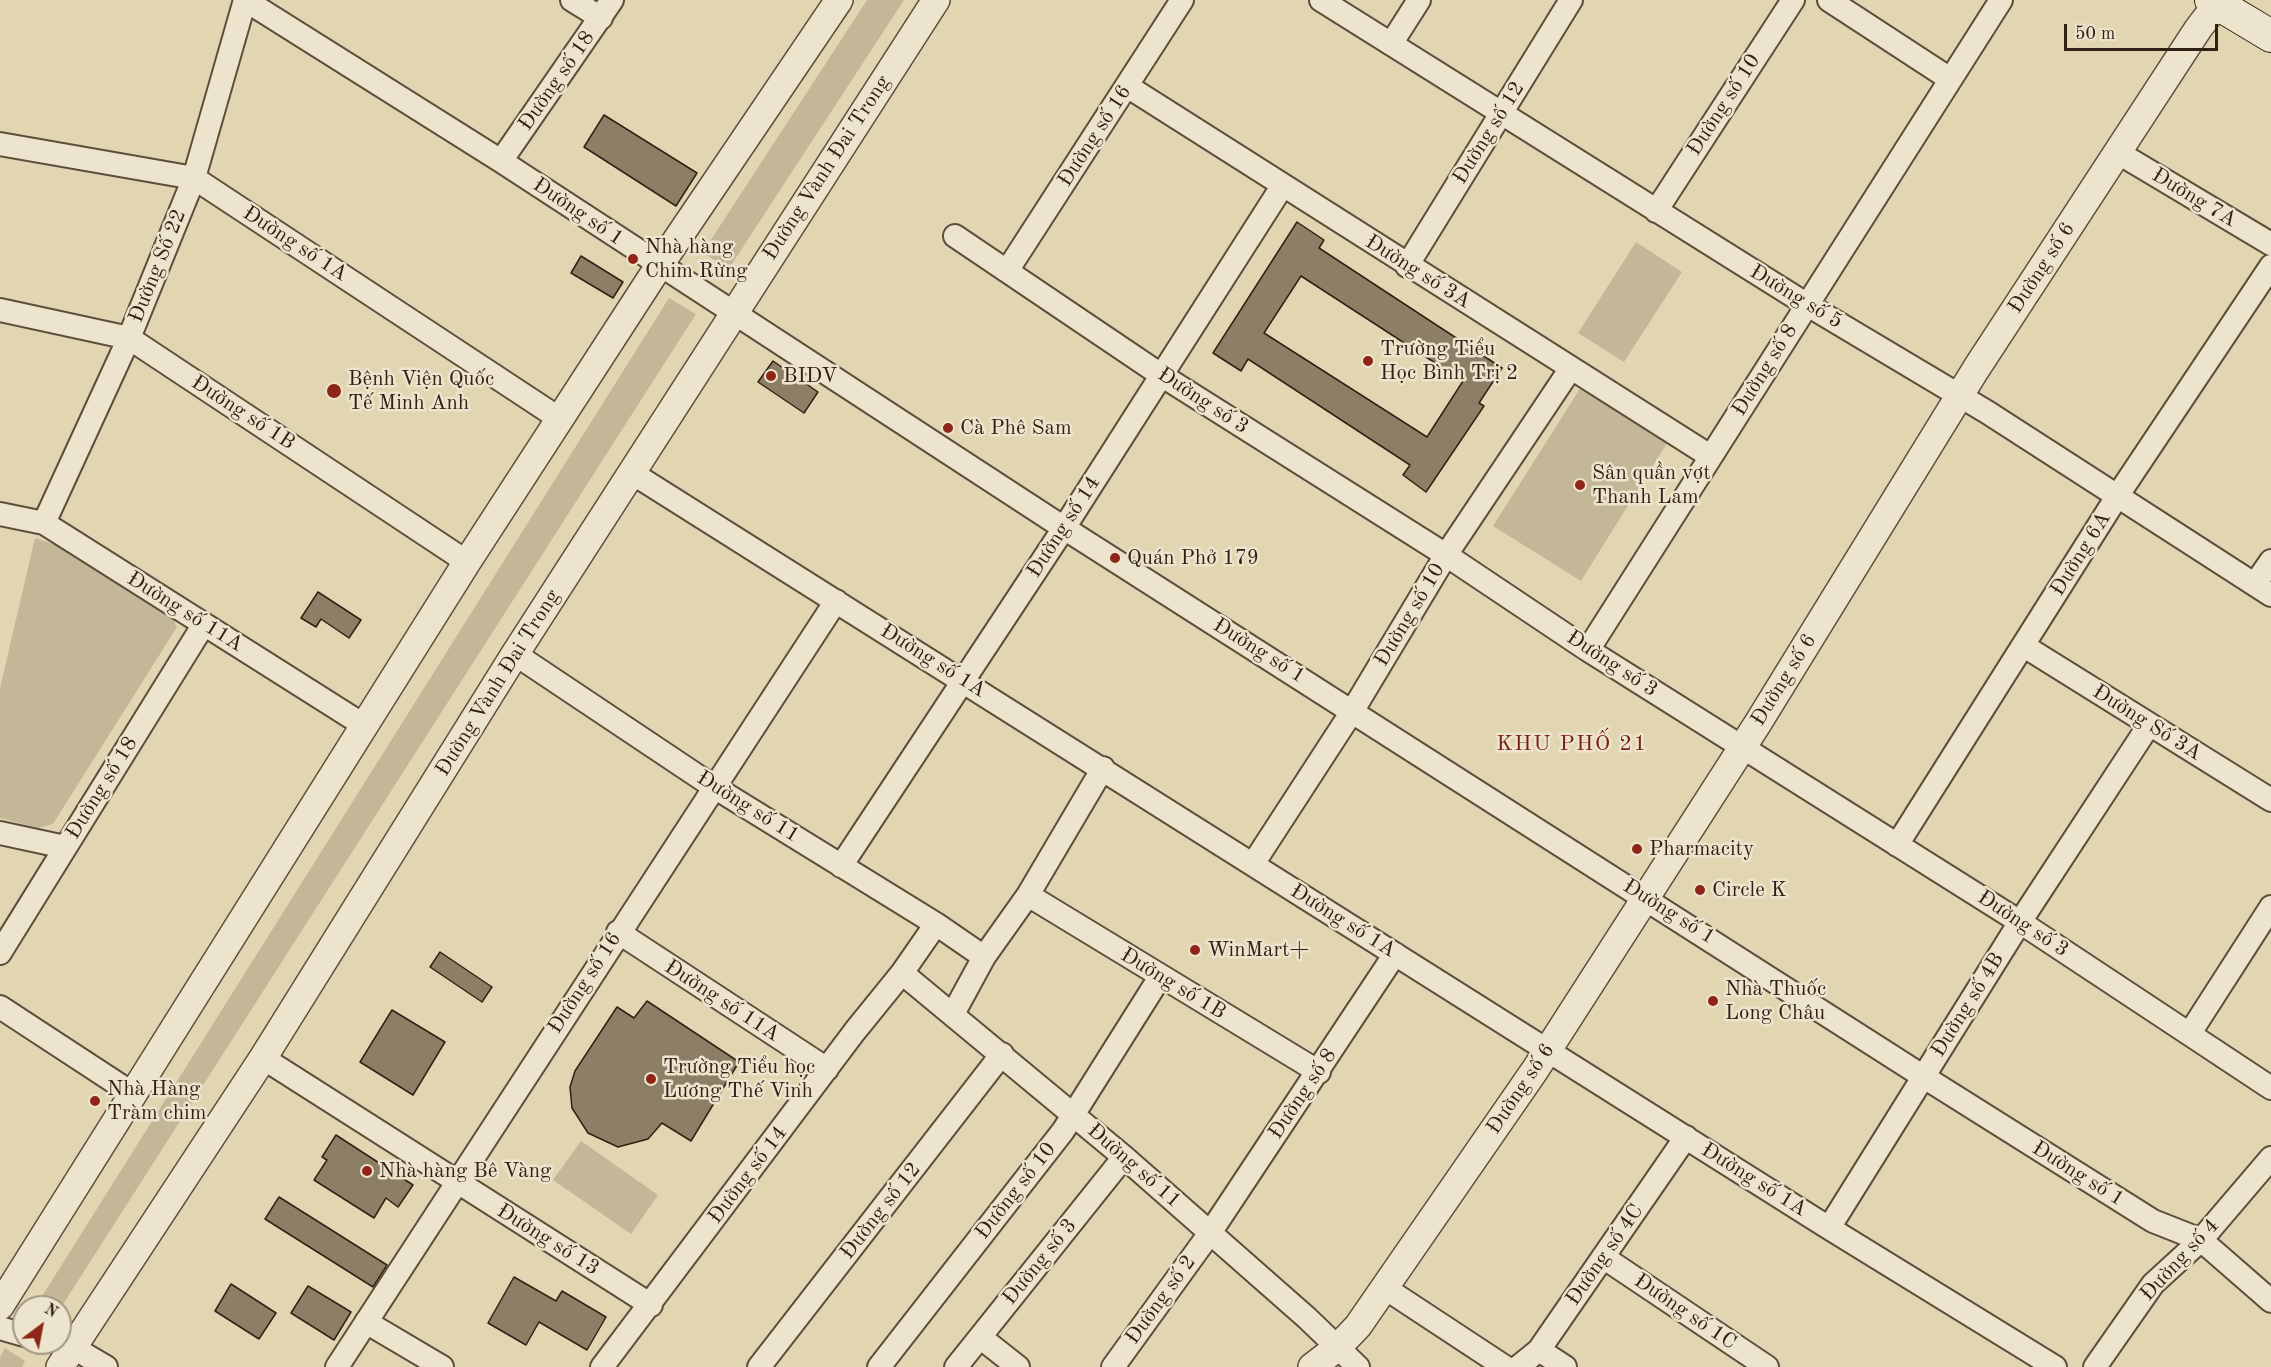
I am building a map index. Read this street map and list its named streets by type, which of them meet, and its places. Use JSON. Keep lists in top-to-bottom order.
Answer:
{
  "streets": {
    "street": [
      "Đường số 18",
      "Đường số 10",
      "Đường số 12",
      "Đường số 16",
      "Đường Vành Đai Trong",
      "Đường 7A",
      "Đường số 1",
      "Đường số 1A",
      "Đường Số 22",
      "Đường số 6",
      "Đường số 3A",
      "Đường số 5",
      "Đường số 8",
      "Đường số 3",
      "Đường số 1B",
      "Đường số 14",
      "Đường 6A",
      "Đường số 11A",
      "Đường Số 3A",
      "Đường số 11",
      "Đường số 4B",
      "Đường số 13",
      "Đường số 4C",
      "Đường số 4",
      "Đường số 2",
      "Đường số 1C"
    ]
  },
  "crossings": [
    ["Đường số 18", "Đường số 1"],
    ["Đường số 18", "Đường số 11A"],
    ["Đường số 10", "Đường số 1"],
    ["Đường số 10", "Đường số 1A"],
    ["Đường số 10", "Đường số 3A"],
    ["Đường số 10", "Đường số 5"],
    ["Đường số 10", "Đường số 3"],
    ["Đường số 10", "Đường số 1B"],
    ["Đường số 10", "Đường số 11"],
    ["Đường số 12", "Đường số 3A"],
    ["Đường số 12", "Đường số 5"],
    ["Đường số 12", "Đường số 11"],
    ["Đường số 16", "Đường số 1A"],
    ["Đường số 16", "Đường số 3A"],
    ["Đường số 16", "Đường số 3"],
    ["Đường số 16", "Đường số 11A"],
    ["Đường số 16", "Đường số 11"],
    ["Đường số 16", "Đường số 13"],
    ["Đường Vành Đai Trong", "Đường số 1"],
    ["Đường Vành Đai Trong", "Đường số 1A"],
    ["Đường Vành Đai Trong", "Đường số 11"],
    ["Đường Vành Đai Trong", "Đường số 13"],
    ["Đường 7A", "Đường số 6"],
    ["Đường số 1", "Đường Số 22"],
    ["Đường số 1", "Đường số 6"],
    ["Đường số 1", "Đường số 14"],
    ["Đường số 1", "Đường số 4B"],
    ["Đường số 1", "Đường số 4"],
    ["Đường số 1A", "Đường Số 22"],
    ["Đường số 1A", "Đường số 6"],
    ["Đường số 1A", "Đường số 8"],
    ["Đường số 1A", "Đường số 14"],
    ["Đường số 1A", "Đường số 4B"],
    ["Đường số 1A", "Đường số 4C"],
    ["Đường Số 22", "Đường số 1B"],
    ["Đường Số 22", "Đường số 11A"],
    ["Đường số 6", "Đường số 5"],
    ["Đường số 6", "Đường số 3"],
    ["Đường số 6", "Đường số 11"],
    ["Đường số 3A", "Đường số 8"],
    ["Đường số 3A", "Đường số 14"],
    ["Đường số 5", "Đường số 8"],
    ["Đường số 5", "Đường 6A"],
    ["Đường số 8", "Đường số 3"],
    ["Đường số 8", "Đường số 1B"],
    ["Đường số 8", "Đường số 11"],
    ["Đường số 8", "Đường số 2"],
    ["Đường số 3", "Đường số 14"],
    ["Đường số 3", "Đường 6A"],
    ["Đường số 3", "Đường số 11"],
    ["Đường số 3", "Đường số 4B"],
    ["Đường số 14", "Đường số 11A"],
    ["Đường số 14", "Đường số 11"],
    ["Đường số 14", "Đường số 13"],
    ["Đường 6A", "Đường Số 3A"],
    ["Đường Số 3A", "Đường số 4B"],
    ["Đường số 11", "Đường số 2"],
    ["Đường số 4C", "Đường số 1C"]
  ],
  "districts": ["KHU PHỐ 21"],
  "places": [
    "Nhà hàng Chim Rừng",
    "Trường Tiểu Học Bình Trị 2",
    "BIDV",
    "Bệnh Viện Quốc Tế Minh Anh",
    "Cà Phê Sam",
    "Sân quần vợt Thanh Lam",
    "Quán Phở 179",
    "Pharmacity",
    "Circle K",
    "WinMart+",
    "Nhà Thuốc Long Châu",
    "Trường Tiểu học Lương Thế Vinh",
    "Nhà Hàng Tràm chim",
    "Nhà hàng Bê Vàng"
  ],
  "scale_bar": "50 m",
  "north": "top right"
}
